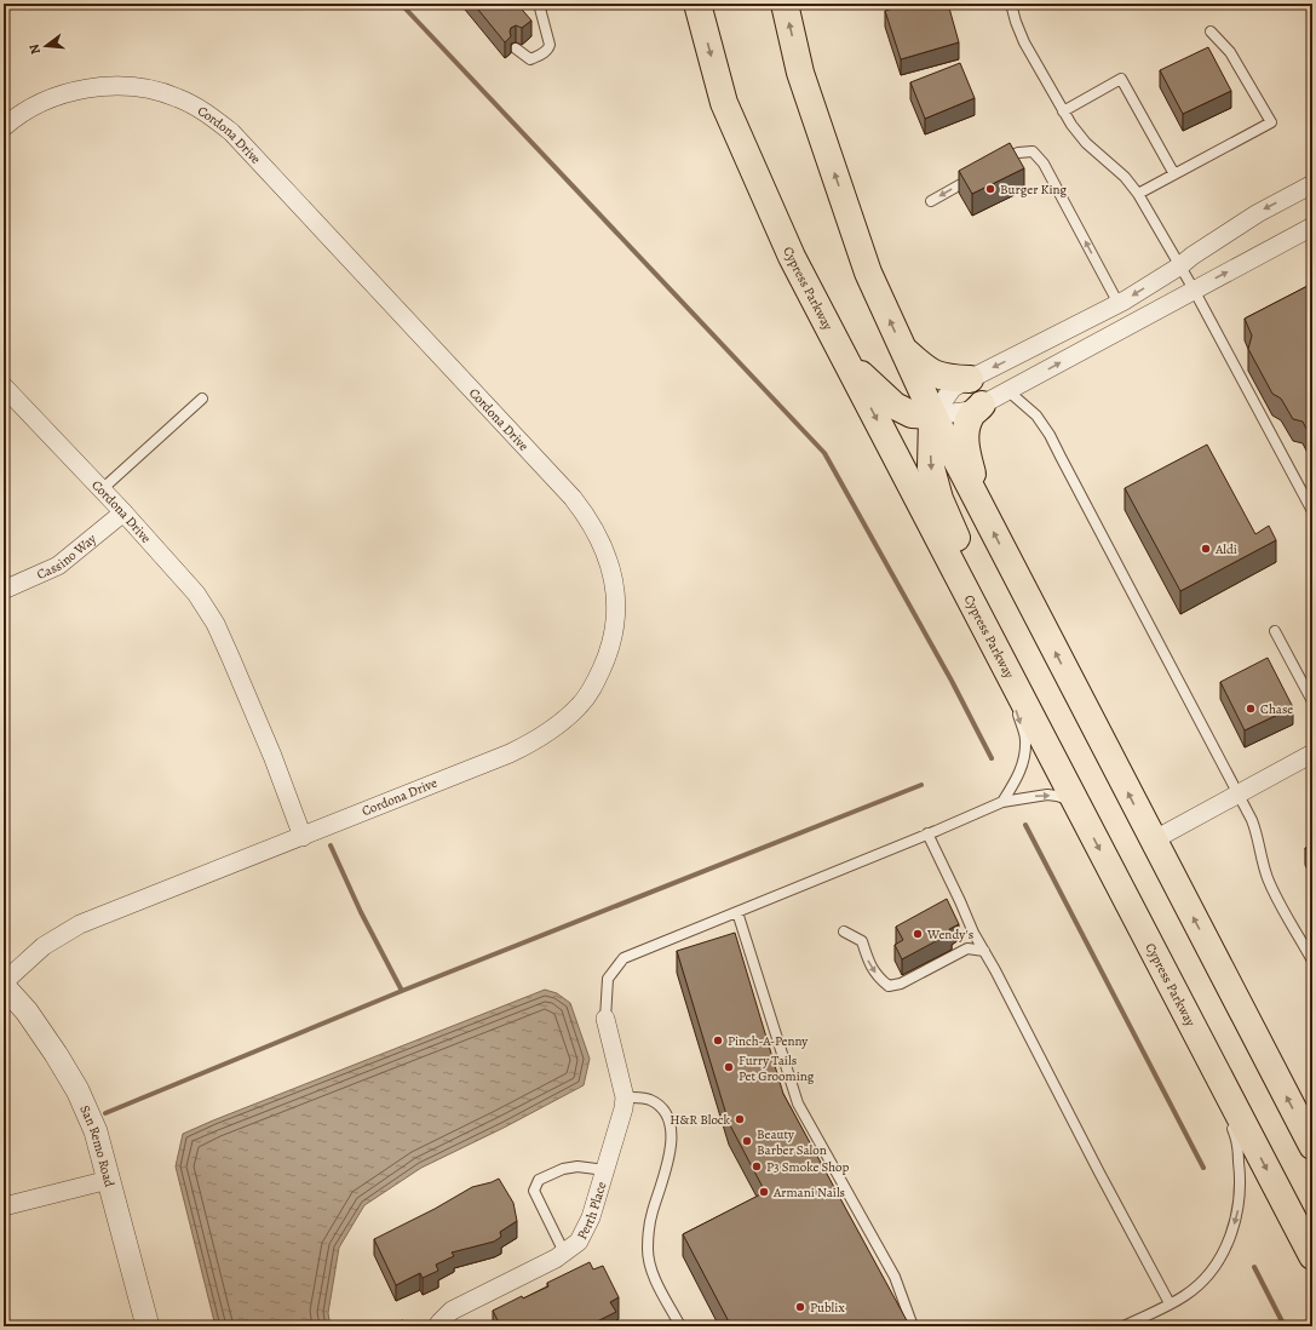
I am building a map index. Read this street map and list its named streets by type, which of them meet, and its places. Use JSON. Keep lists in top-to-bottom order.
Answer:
{
  "streets": {
    "main road": ["Cypress Parkway"],
    "street": [
      "Cordona Drive",
      "Cassino Way",
      "San Remo Road",
      "Perth Place"
    ]
  },
  "crossings": [
    ["Cordona Drive", "Cassino Way"],
    ["Cordona Drive", "San Remo Road"]
  ],
  "places": [
    "Burger King",
    "Aldi",
    "Chase",
    "Wendy's",
    "Pinch-A-Penny",
    "Furry Tails Pet Grooming",
    "H&R Block",
    "Beauty Barber Salon",
    "P3 Smoke Shop",
    "Armani Nails",
    "Publix"
  ],
  "north": "left"
}
